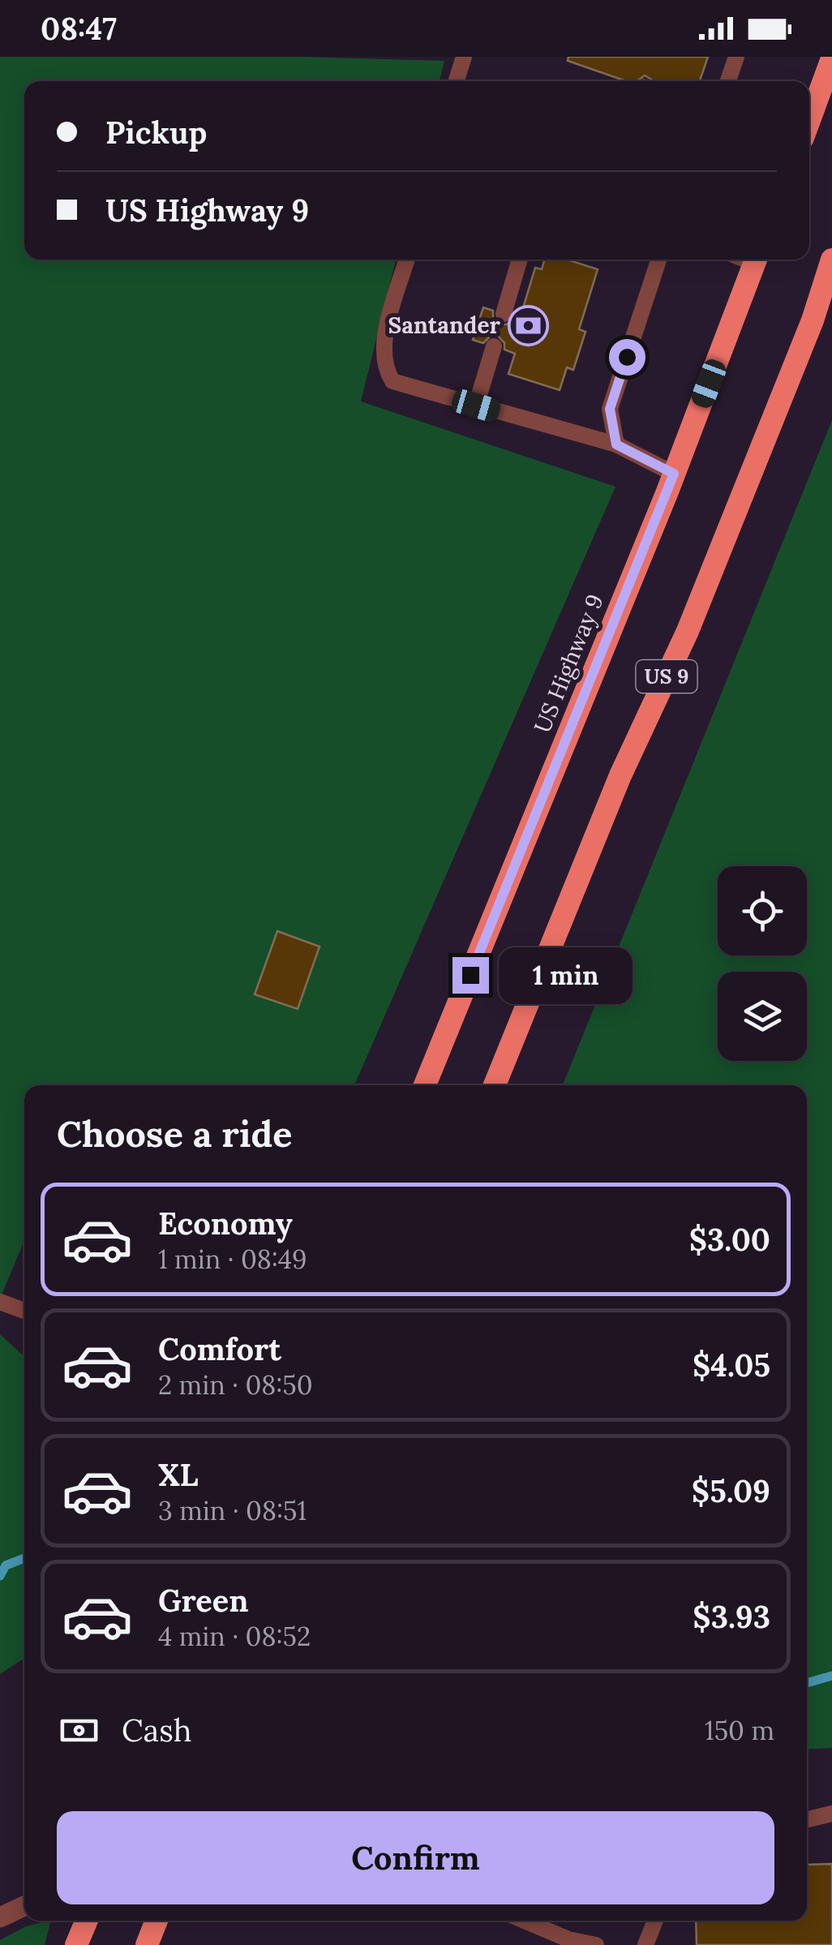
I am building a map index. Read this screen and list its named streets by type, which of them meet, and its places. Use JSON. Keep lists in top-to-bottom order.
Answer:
{
  "streets": {
    "highway": ["US Highway 9", "US 9"]
  },
  "places": {
    "bank": ["Santander"]
  },
  "page": {
    "status": "08:47",
    "banner": ["Pickup", "US Highway 9"],
    "bubble": "1 min",
    "heading": "Choose a ride",
    "list": [
      {
        "name": "Economy",
        "note": "1 min · 08:49",
        "value": "$3.00"
      },
      {
        "name": "Comfort",
        "note": "2 min · 08:50",
        "value": "$4.05"
      },
      {
        "name": "XL",
        "note": "3 min · 08:51",
        "value": "$5.09"
      },
      {
        "name": "Green",
        "note": "4 min · 08:52",
        "value": "$3.93"
      }
    ],
    "pay": ["Cash", "150 m"],
    "buttons": "Confirm"
  }
}
